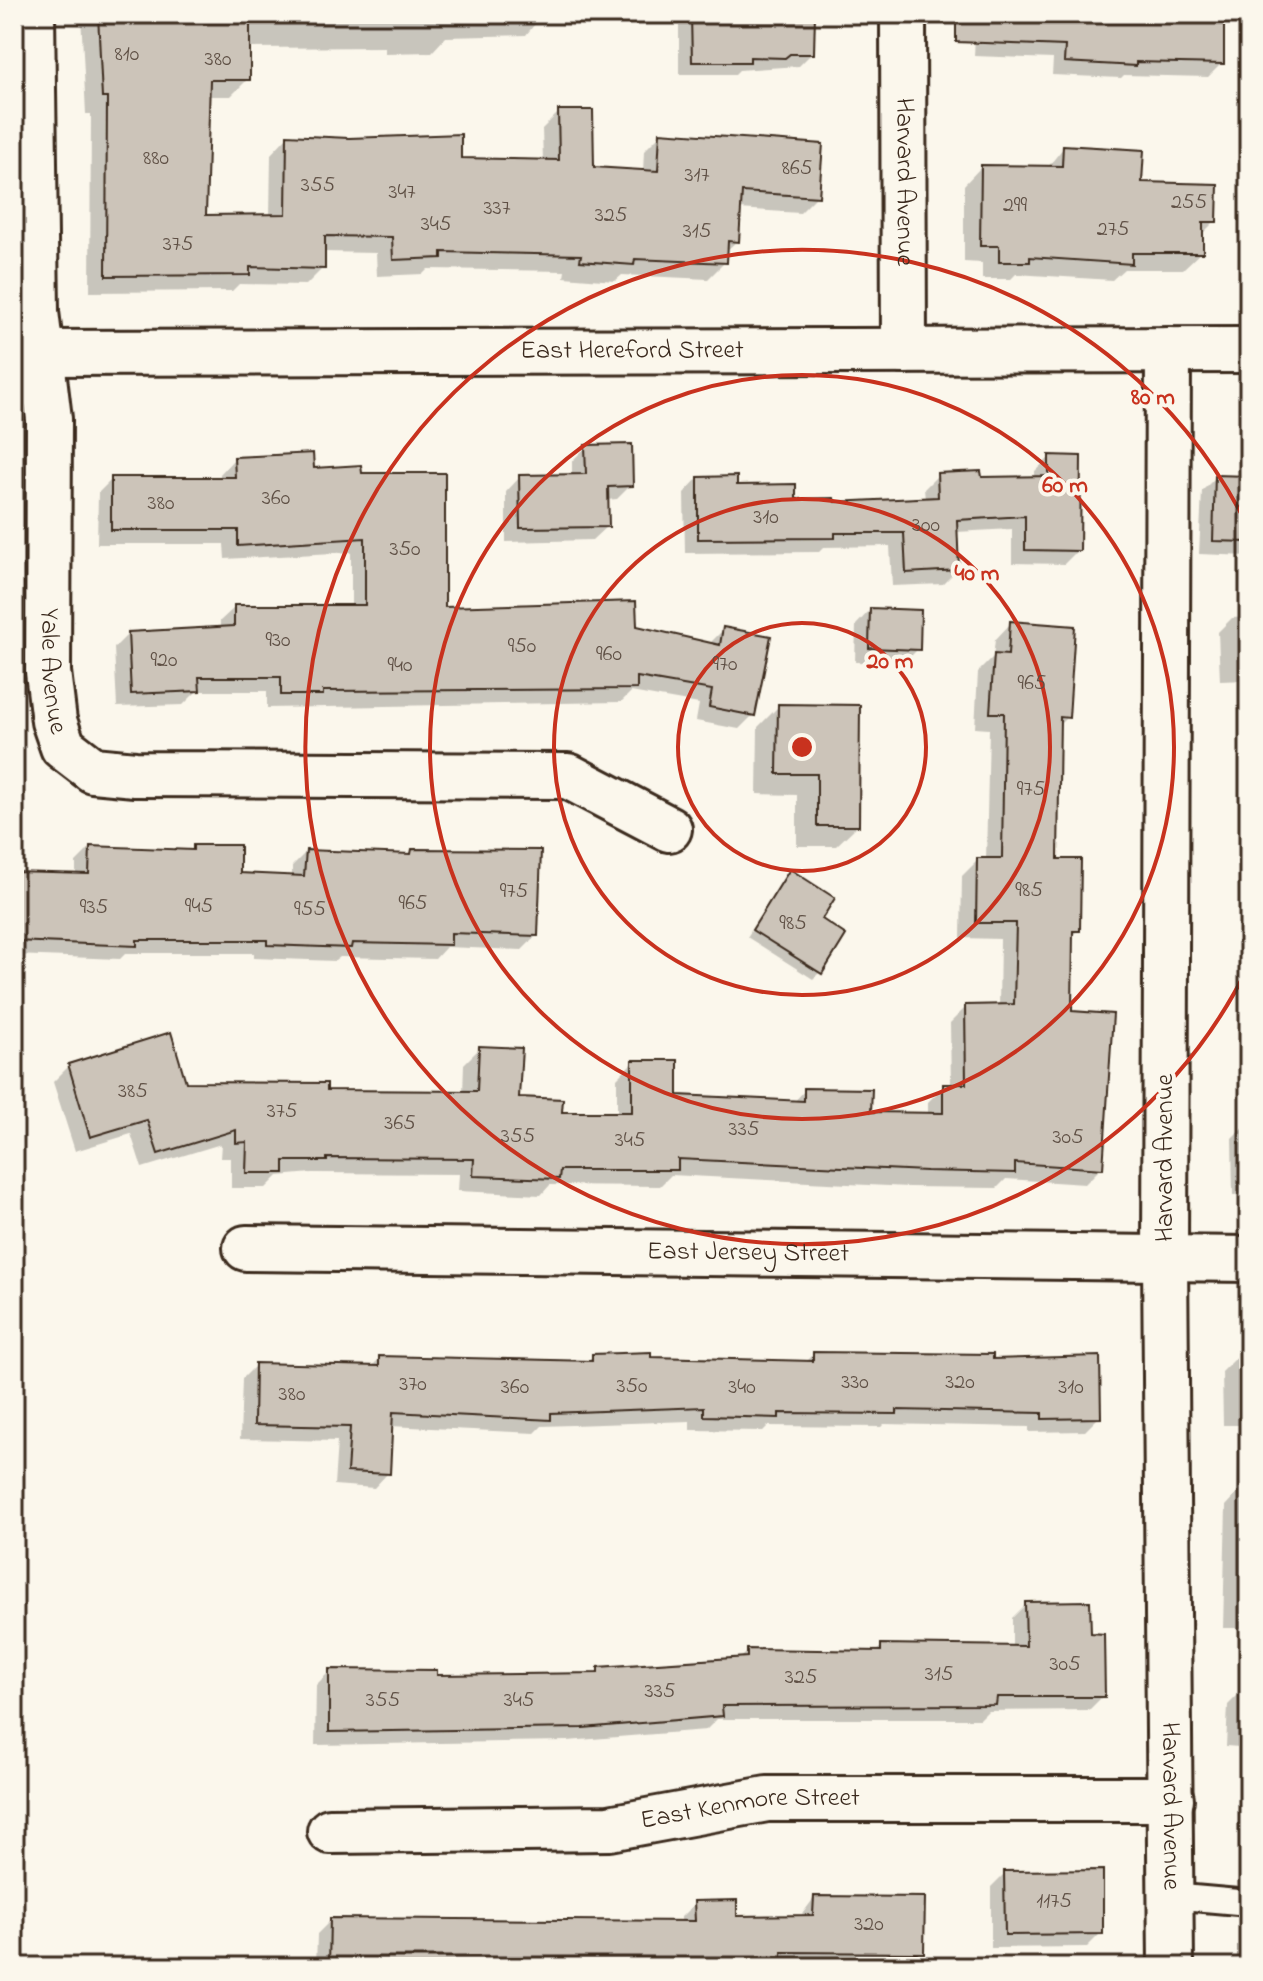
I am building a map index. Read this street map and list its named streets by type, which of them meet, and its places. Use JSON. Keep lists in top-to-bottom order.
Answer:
{
  "streets": {
    "street": [
      "Harvard Avenue",
      "East Hereford Street",
      "Yale Avenue",
      "East Jersey Street",
      "East Kenmore Street"
    ]
  },
  "crossings": [
    ["Harvard Avenue", "East Hereford Street"],
    ["Harvard Avenue", "East Jersey Street"],
    ["Harvard Avenue", "East Kenmore Street"],
    ["East Hereford Street", "Yale Avenue"]
  ],
  "house_numbers": [
    "810",
    "380",
    "880",
    "865",
    "317",
    "355",
    "347",
    "255",
    "299",
    "337",
    "325",
    "345",
    "275",
    "315",
    "375",
    "360",
    "380",
    "310",
    "300",
    "350",
    "930",
    "950",
    "960",
    "920",
    "970",
    "940",
    "965",
    "975",
    "985",
    "975",
    "965",
    "945",
    "935",
    "955",
    "985",
    "385",
    "375",
    "365",
    "335",
    "355",
    "305",
    "345",
    "330",
    "320",
    "370",
    "350",
    "360",
    "340",
    "310",
    "380",
    "305",
    "315",
    "325",
    "335",
    "355",
    "345",
    "1175",
    "320"
  ],
  "rings": [
    "80 m",
    "60 m",
    "40 m",
    "20 m"
  ]
}
